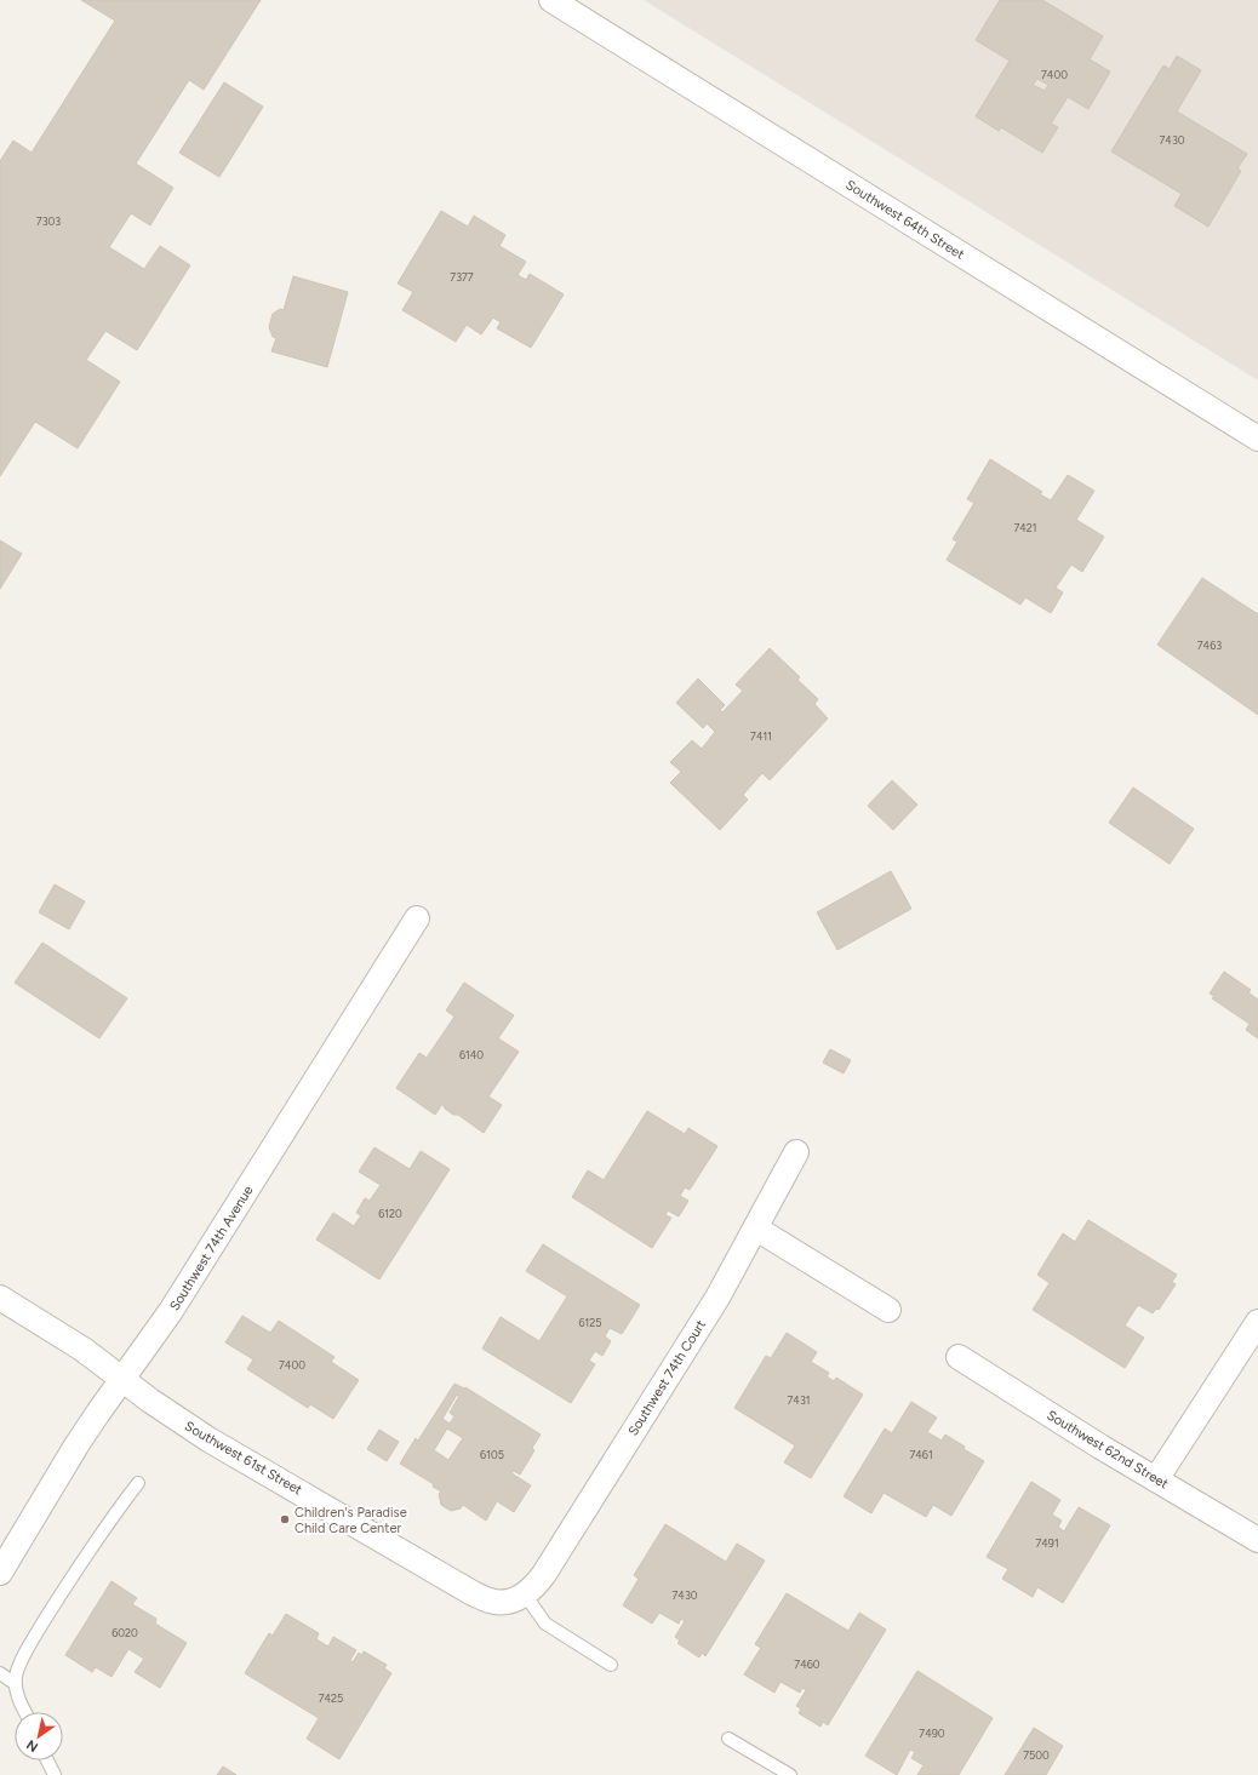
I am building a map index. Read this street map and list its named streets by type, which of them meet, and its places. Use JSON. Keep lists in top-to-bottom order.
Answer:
{
  "streets": {
    "street": [
      "Southwest 64th Street",
      "Southwest 74th Avenue",
      "Southwest 74th Court",
      "Southwest 62nd Street",
      "Southwest 61st Street"
    ]
  },
  "crossings": [
    ["Southwest 74th Avenue", "Southwest 61st Street"],
    ["Southwest 74th Court", "Southwest 61st Street"]
  ],
  "places": ["Children's Paradise Child Care Center"],
  "house_numbers": [
    "7400",
    "7430",
    "7303",
    "7377",
    "7421",
    "7463",
    "7411",
    "6140",
    "6120",
    "6125",
    "7400",
    "7431",
    "6105",
    "7461",
    "7491",
    "7430",
    "6020",
    "7460",
    "7425",
    "7490",
    "7500"
  ],
  "north": "bottom left"
}
